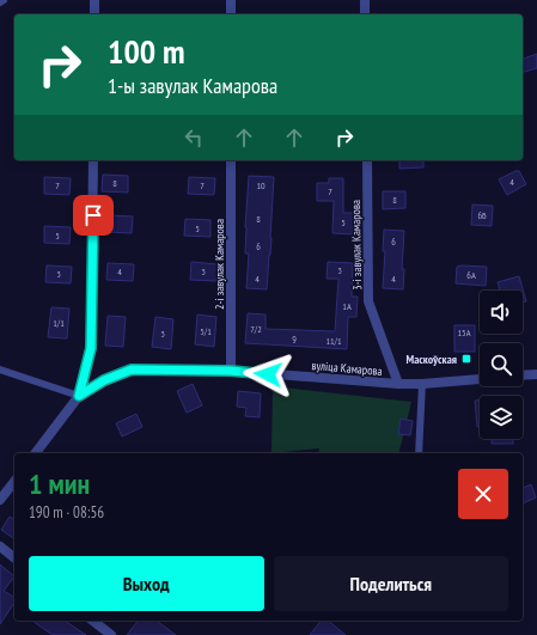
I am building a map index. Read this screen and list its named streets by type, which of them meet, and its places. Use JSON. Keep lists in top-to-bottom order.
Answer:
{
  "streets": {
    "street": ["3-і завулак Камарова", "2-і завулак Камарова", "вуліца Камарова"]
  },
  "crossings": [
    ["3-і завулак Камарова", "вуліца Камарова"],
    ["2-і завулак Камарова", "вуліца Камарова"]
  ],
  "places": {
    "transit": ["Маскоўская"]
  },
  "house_numbers": [
    "4",
    "8",
    "7",
    "7",
    "10",
    "7",
    "8",
    "6Б",
    "8",
    "5",
    "5",
    "5",
    "6",
    "6",
    "3",
    "4",
    "3",
    "3",
    "6А",
    "4",
    "4",
    "1А",
    "1/1",
    "7/2",
    "5/1",
    "15А",
    "3",
    "9",
    "11/1"
  ],
  "page": {
    "turn": ["100 m", "1-ы завулак Камарова"],
    "heading": ["1 мин", "190 m · 08:56"],
    "buttons": ["Выход", "Поделиться"]
  }
}
